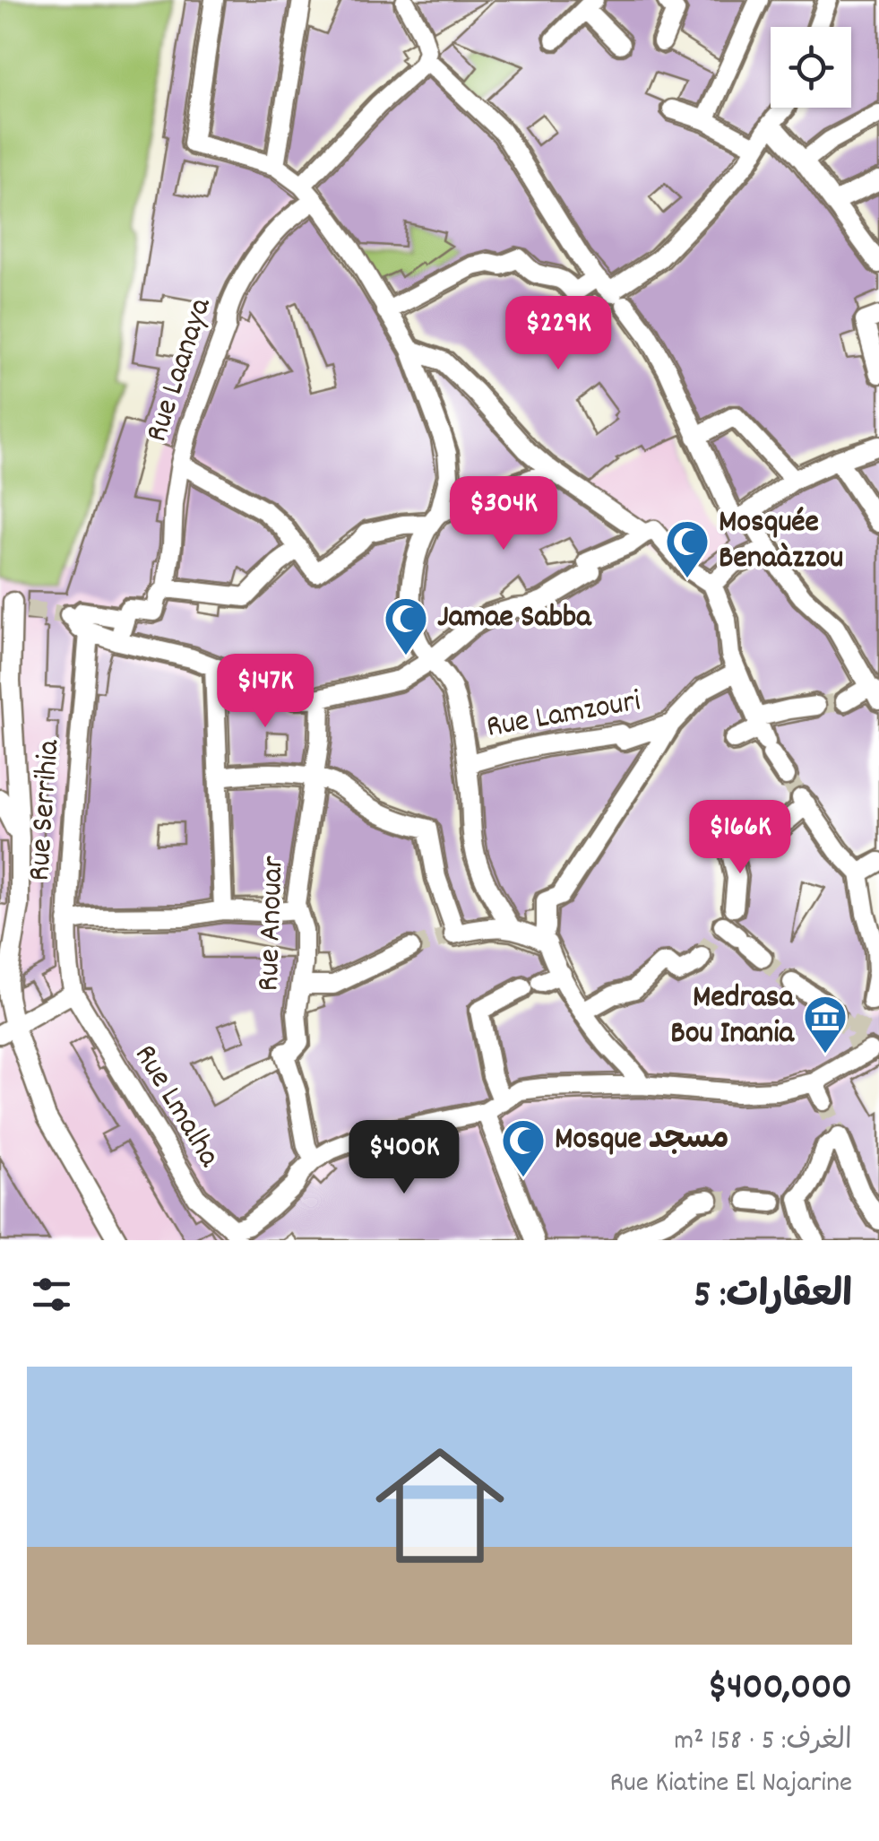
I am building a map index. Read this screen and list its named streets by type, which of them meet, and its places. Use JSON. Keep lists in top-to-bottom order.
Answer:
{
  "streets": {
    "street": [
      "Rue Laanaya",
      "Rue Lamzouri",
      "Rue Serrihia",
      "Rue Anouar",
      "Rue Lmalha"
    ]
  },
  "crossings": [
    ["Rue Serrihia", "Rue Lmalha"]
  ],
  "places": {
    "mosque": ["Mosquée Benaàzzou", "Jamae Sabba", "Mosque مسجد"],
    "museum": ["Medrasa Bou Inania"]
  },
  "page": {
    "price": [
      "$229K",
      "$304K",
      "$147K",
      "$166K",
      "$400K"
    ],
    "heading": "العقارات: 5",
    "list": [
      {
        "name": "$400,000",
        "note": "الغرف: 5 · 158 m² · Rue Kiatine El Najarine"
      }
    ]
  }
}
